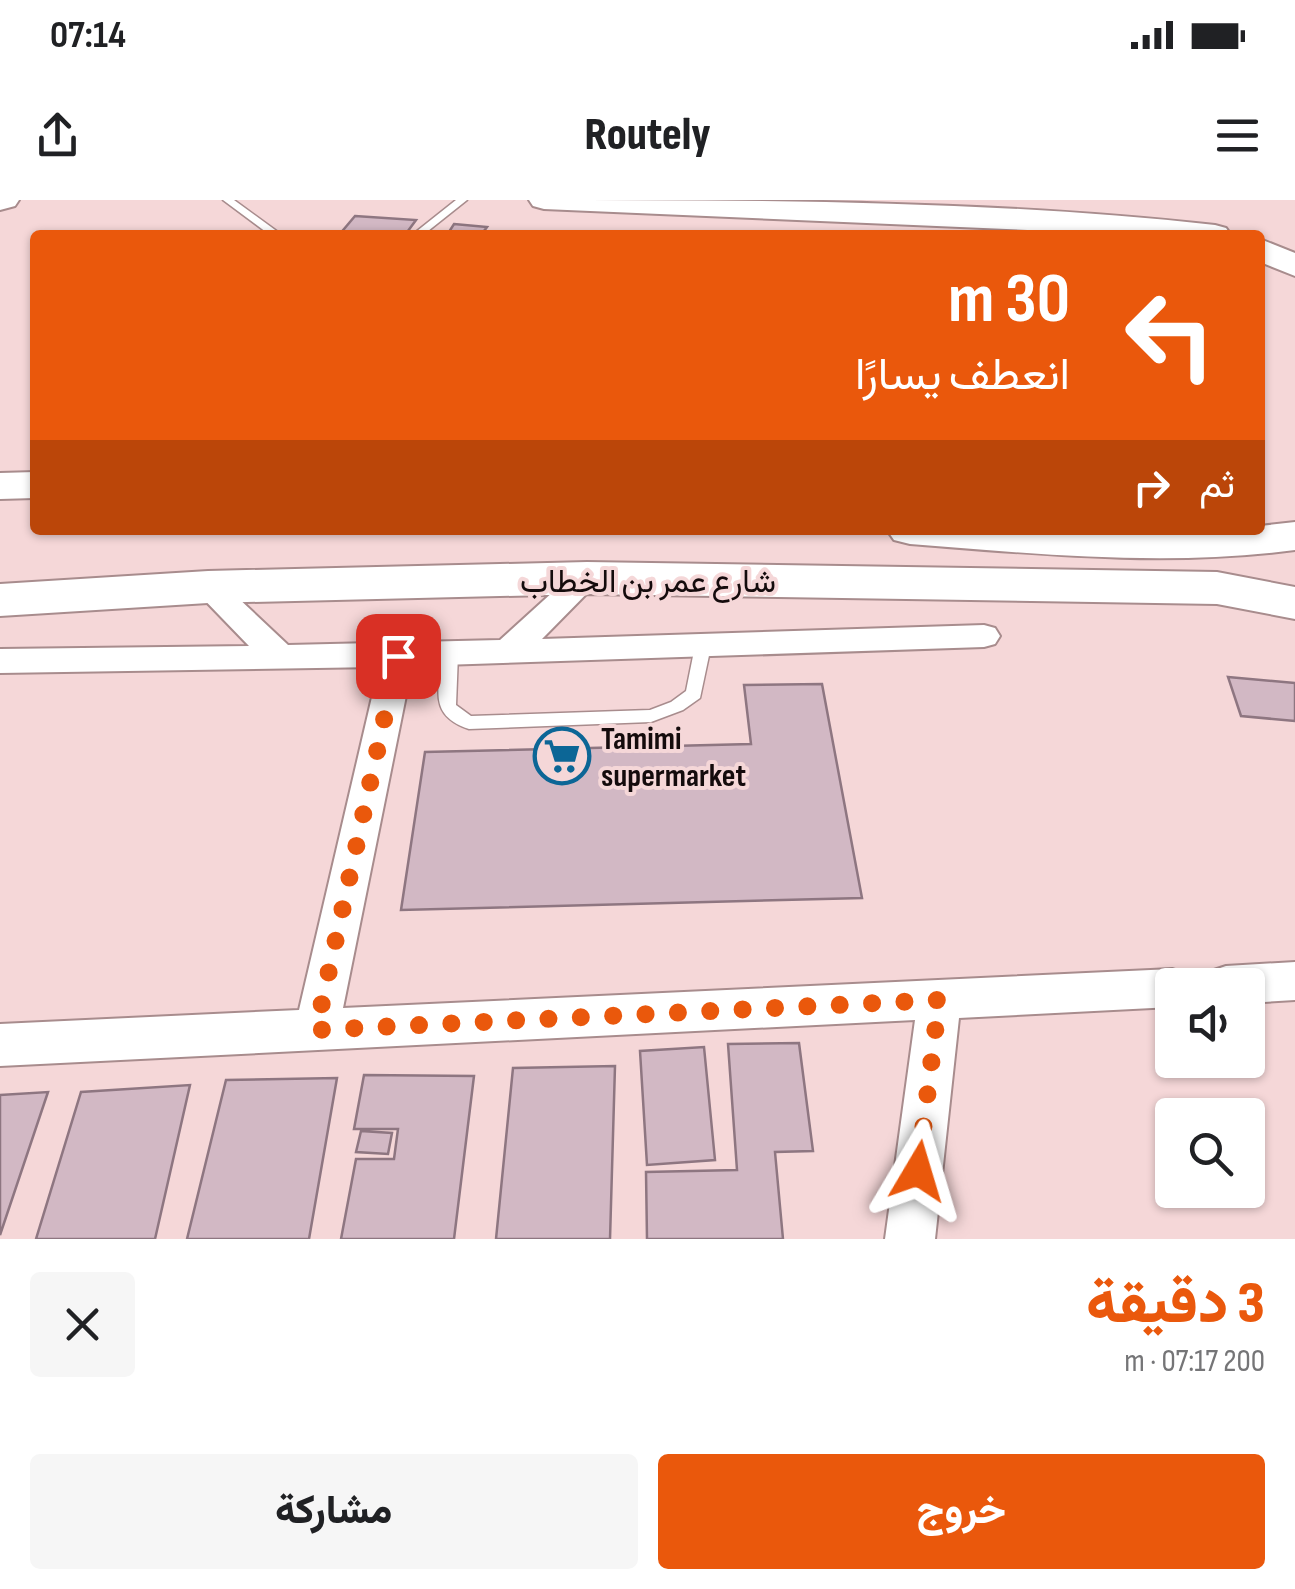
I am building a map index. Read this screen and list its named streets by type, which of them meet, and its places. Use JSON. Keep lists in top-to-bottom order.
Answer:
{
  "streets": {
    "main road": ["شارع عمر بن الخطاب"]
  },
  "places": {
    "supermarket": ["Tamimi supermarket"]
  },
  "page": {
    "status": "07:14",
    "header": "Routely",
    "turn": ["30 m", "انعطف يسارًا"],
    "then": "ثم",
    "heading": ["3 دقيقة", "200 m · 07:17"],
    "buttons": ["خروج", "مشاركة"]
  }
}
